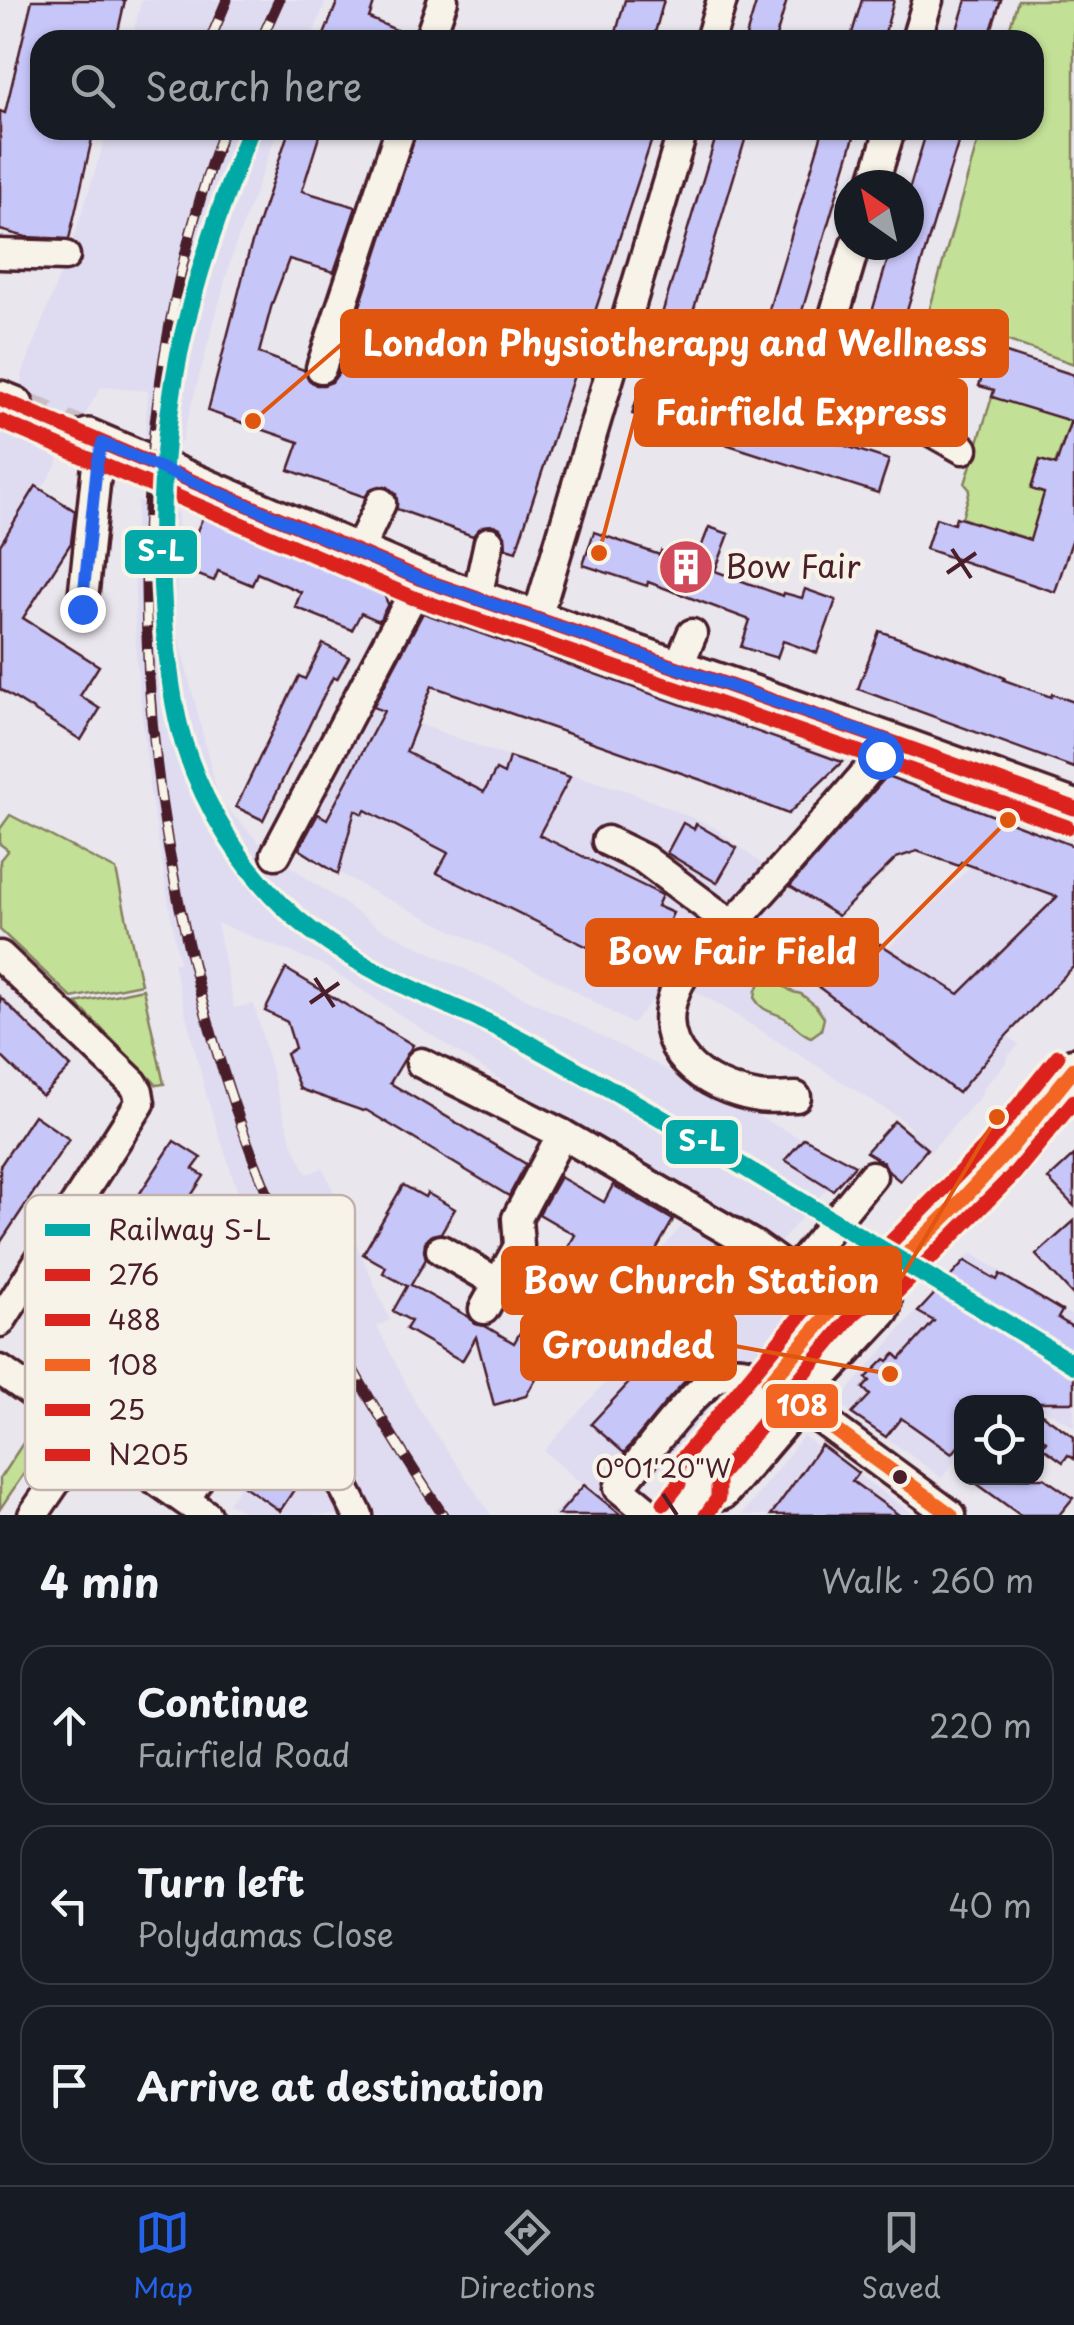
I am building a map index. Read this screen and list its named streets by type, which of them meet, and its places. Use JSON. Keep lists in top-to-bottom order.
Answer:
{
  "places": {
    "other": [
      "London Physiotherapy and Wellness",
      "Fairfield Express",
      "Bow Fair Field",
      "Bow Church Station",
      "Grounded"
    ],
    "building": ["Bow Fair"]
  },
  "lines": [
    "rail line S-L",
    "transit line 276",
    "transit line 488",
    "transit line N205",
    "transit line 108",
    "transit line 25"
  ],
  "legend": [
    "Railway S-L",
    "276",
    "488",
    "108",
    "25",
    "N205"
  ],
  "north": "top left",
  "page": {
    "search": "Search here",
    "heading": ["4 min", "Walk · 260 m"],
    "list": [
      ["Continue", "Fairfield Road", "220 m"],
      ["Turn left", "Polydamas Close", "40 m"],
      "Arrive at destination"
    ],
    "nav": ["Map", "Directions", "Saved"]
  },
  "coordinates": ["0°01'20\"W"]
}
